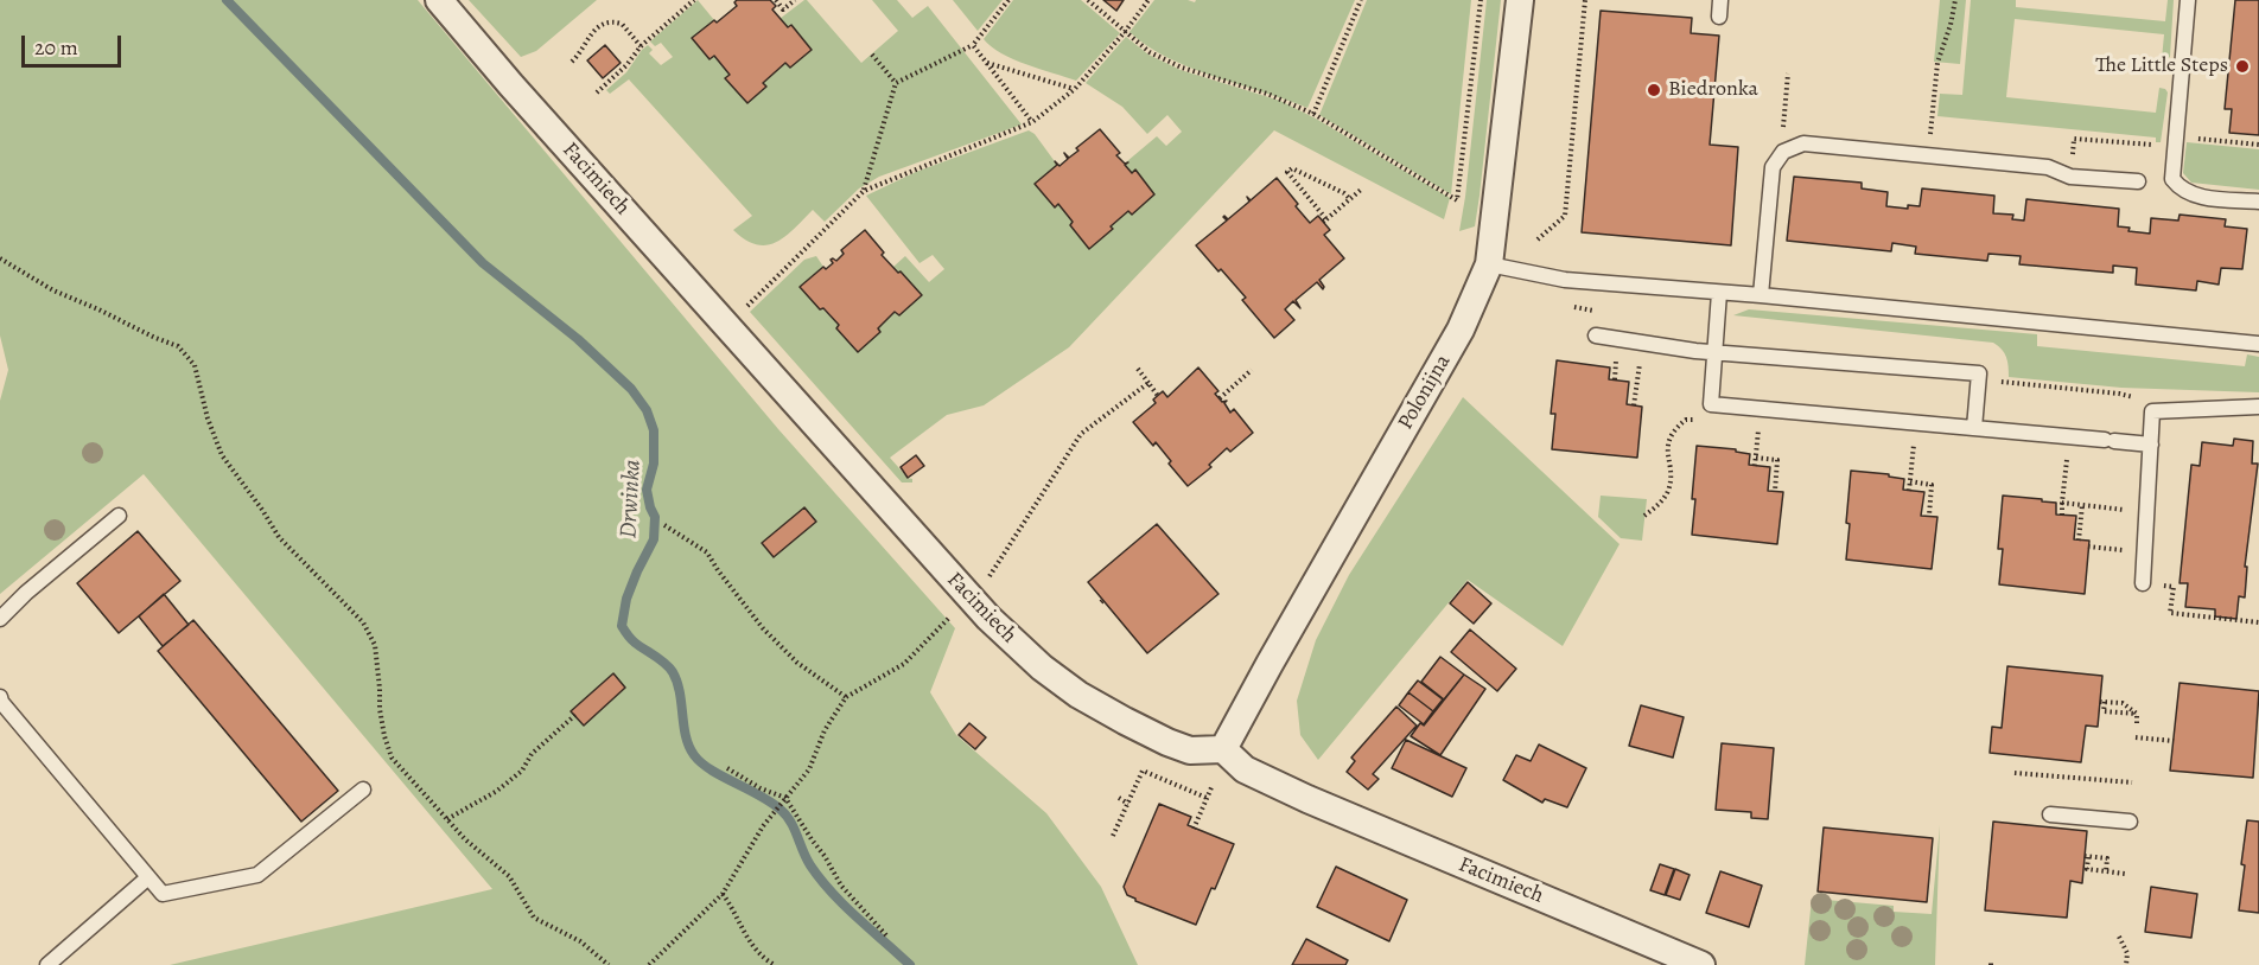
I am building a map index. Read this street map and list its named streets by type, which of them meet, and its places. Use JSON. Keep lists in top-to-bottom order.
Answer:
{
  "streets": {
    "street": ["Facimiech", "Polonijna"]
  },
  "crossings": [
    ["Facimiech", "Polonijna"]
  ],
  "water": ["Drwinka"],
  "places": ["The Little Steps", "Biedronka"],
  "scale_bar": "20 m"
}
